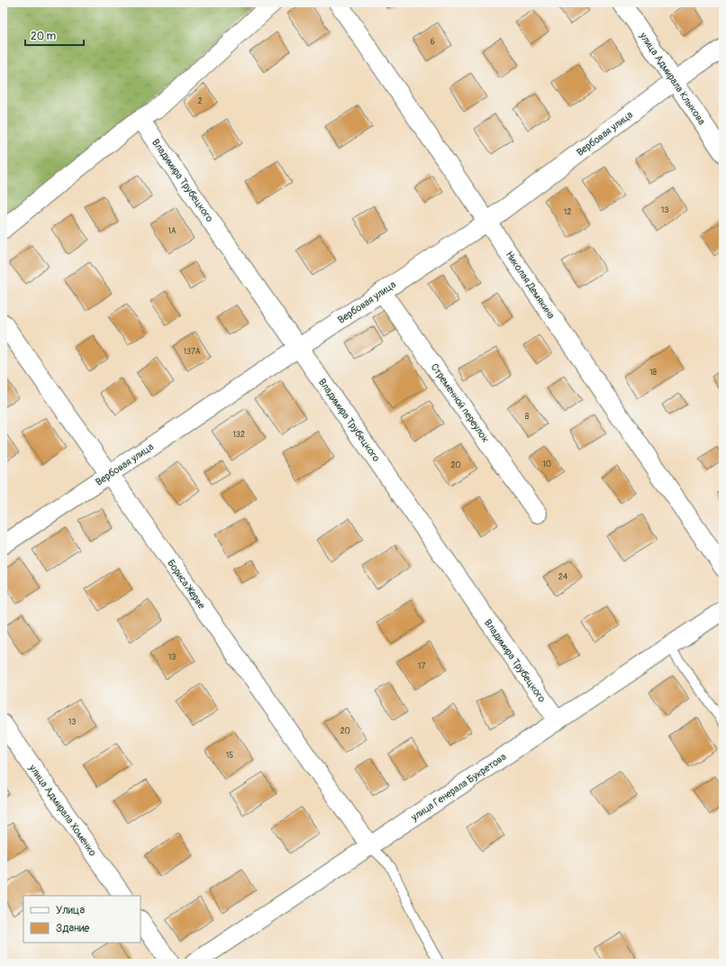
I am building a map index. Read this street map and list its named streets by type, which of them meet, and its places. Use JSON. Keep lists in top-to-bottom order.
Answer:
{
  "streets": {
    "street": [
      "улица Адмирала Клыкова",
      "Вербовая улица",
      "Владимира Трубецкого",
      "Николая Демякина",
      "Стременной переулок",
      "Бориса Жерве",
      "улица Генерала Букретова",
      "улица Адмирала Хоменко"
    ]
  },
  "crossings": [
    ["улица Адмирала Клыкова", "Вербовая улица"],
    ["Вербовая улица", "Владимира Трубецкого"],
    ["Вербовая улица", "Николая Демякина"],
    ["Вербовая улица", "Стременной переулок"],
    ["Вербовая улица", "Бориса Жерве"],
    ["Владимира Трубецкого", "улица Генерала Букретова"],
    ["Бориса Жерве", "улица Генерала Букретова"]
  ],
  "house_numbers": [
    "6",
    "2",
    "13",
    "12",
    "1А",
    "137А",
    "18",
    "8",
    "132",
    "10",
    "20",
    "24",
    "13",
    "17",
    "13",
    "20",
    "15"
  ],
  "legend": ["Улица", "Здание"],
  "scale_bar": "20 m"
}
